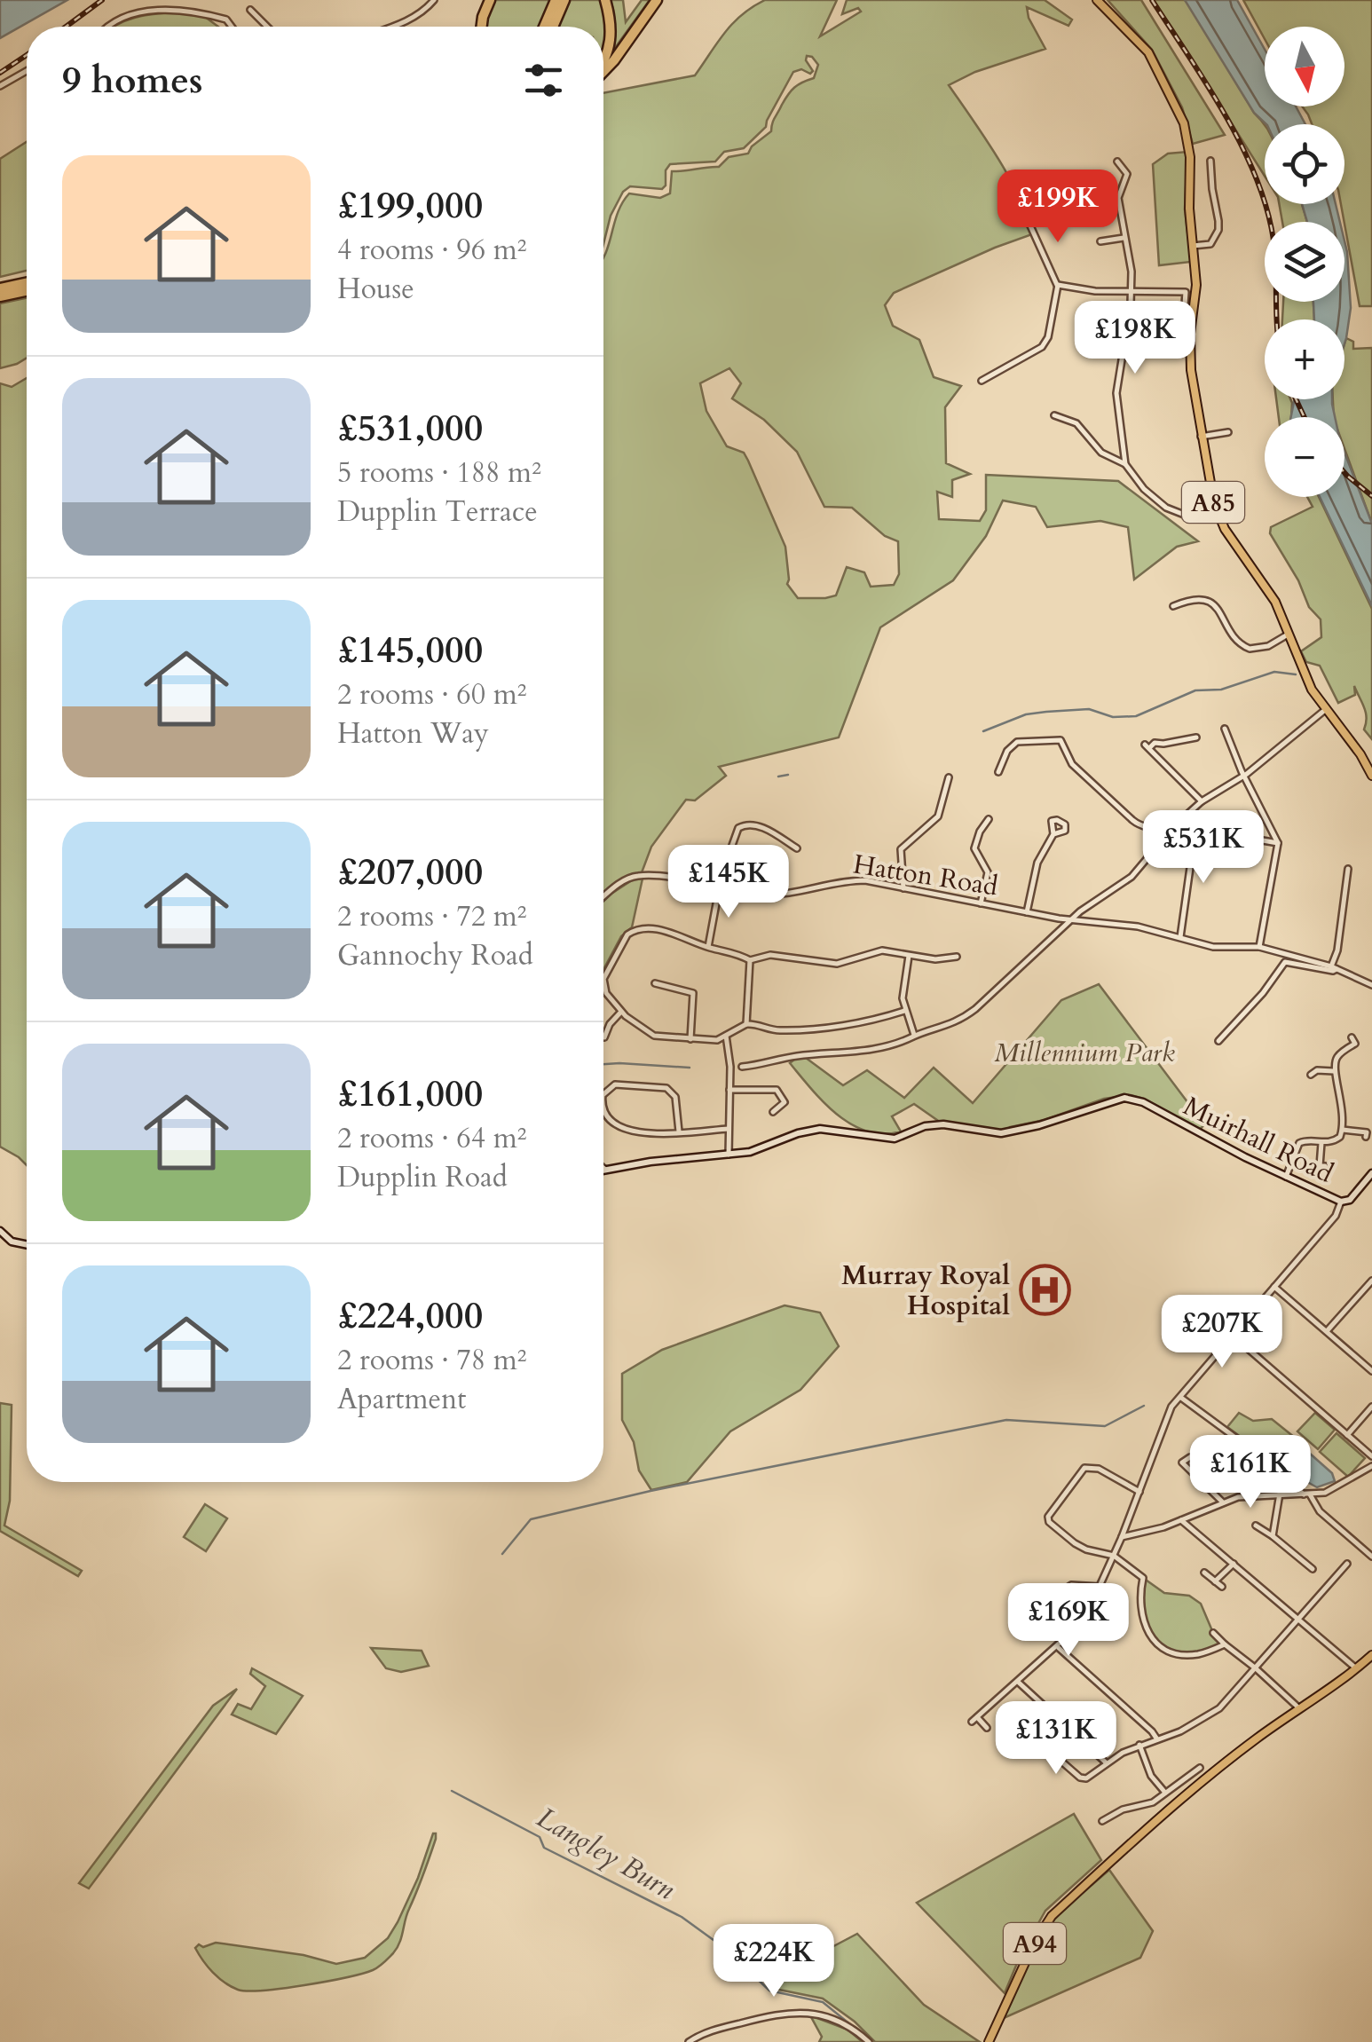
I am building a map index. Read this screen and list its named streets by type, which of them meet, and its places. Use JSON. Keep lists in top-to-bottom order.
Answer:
{
  "streets": {
    "main road": ["A85", "A94"],
    "street": ["Hatton Road", "Muirhall Road"]
  },
  "water": ["Langley Burn"],
  "parks": ["Millennium Park"],
  "places": {
    "hospital": ["Murray Royal Hospital"]
  },
  "north": "bottom",
  "page": {
    "map_buttons": ["+", "−"],
    "heading": "9 homes",
    "list": [
      {
        "name": "£199,000",
        "note": "4 rooms · 96 m² · House"
      },
      {
        "name": "£531,000",
        "note": "5 rooms · 188 m² · Dupplin Terrace"
      },
      {
        "name": "£145,000",
        "note": "2 rooms · 60 m² · Hatton Way"
      },
      {
        "name": "£207,000",
        "note": "2 rooms · 72 m² · Gannochy Road"
      },
      {
        "name": "£161,000",
        "note": "2 rooms · 64 m² · Dupplin Road"
      },
      {
        "name": "£224,000",
        "note": "2 rooms · 78 m² · Apartment"
      }
    ],
    "price": [
      "£199K",
      "£198K",
      "£531K",
      "£145K",
      "£207K",
      "£161K",
      "£169K",
      "£131K",
      "£224K"
    ]
  }
}
